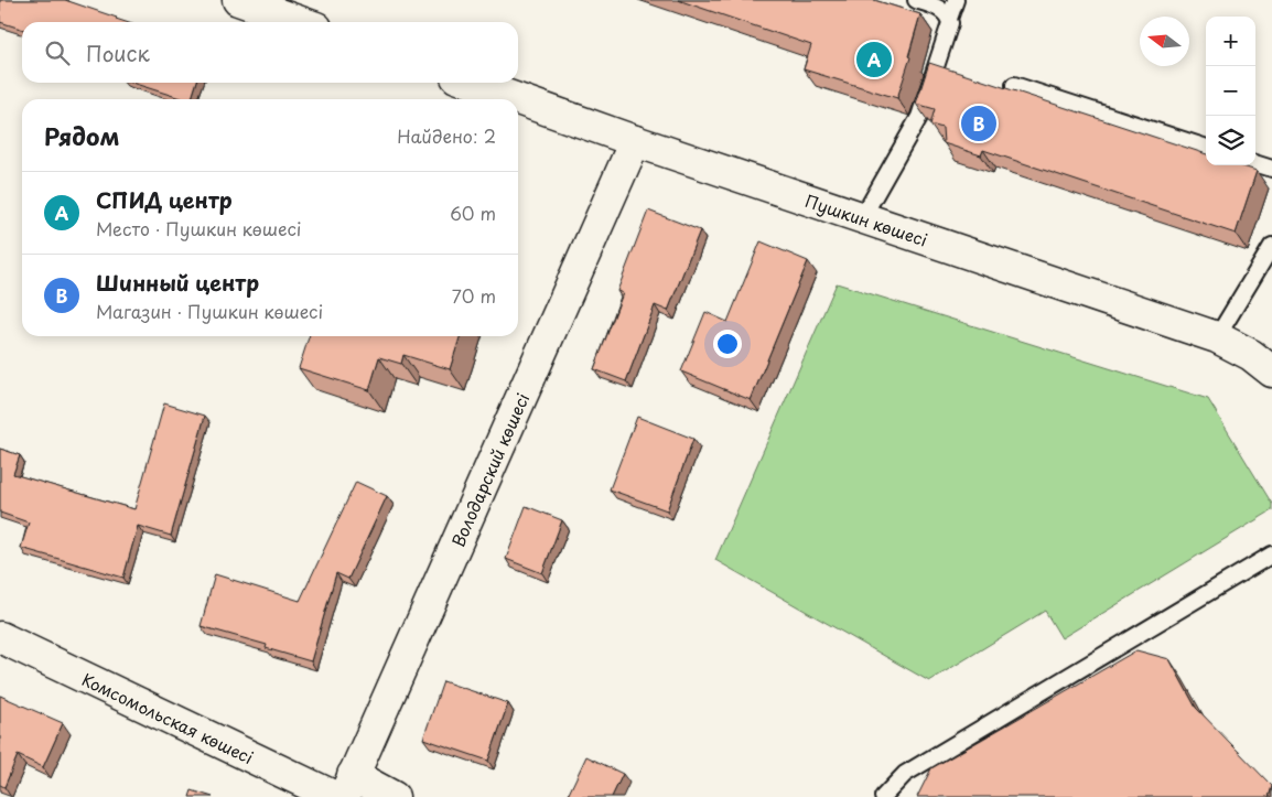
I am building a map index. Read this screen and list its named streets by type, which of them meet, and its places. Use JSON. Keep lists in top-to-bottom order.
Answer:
{
  "streets": {
    "street": ["Пушкин көшесі", "Володарский көшесі", "Комсомольская көшесі"]
  },
  "crossings": [
    ["Пушкин көшесі", "Володарский көшесі"],
    ["Володарский көшесі", "Комсомольская көшесі"]
  ],
  "north": "left",
  "page": {
    "map_buttons": ["+", "−"],
    "search": "Поиск",
    "pins": ["A", "B"],
    "heading": ["Рядом", "Найдено: 2"],
    "list": [
      {
        "mark": "A",
        "name": "СПИД центр",
        "note": "Место · Пушкин көшесі",
        "value": "60 m"
      },
      {
        "mark": "B",
        "name": "Шинный центр",
        "note": "Магазин · Пушкин көшесі",
        "value": "70 m"
      }
    ]
  }
}
